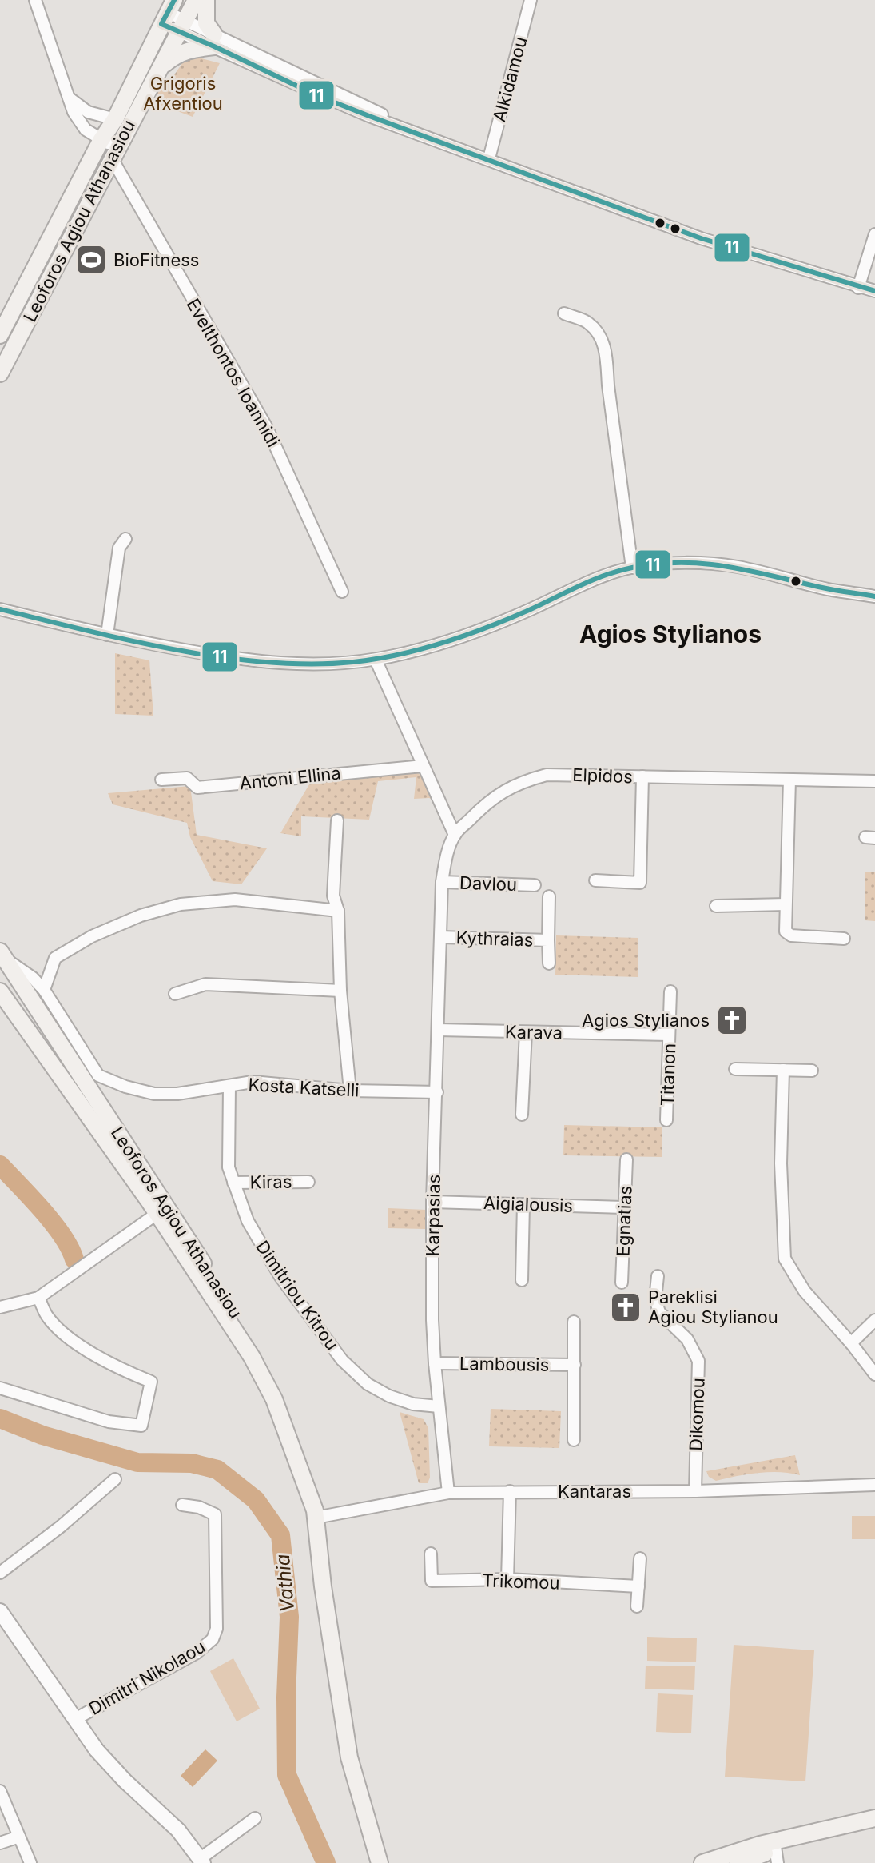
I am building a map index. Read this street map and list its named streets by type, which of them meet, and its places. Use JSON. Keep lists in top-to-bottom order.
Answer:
{
  "streets": {
    "main road": ["Leoforos Agiou Athanasiou"],
    "street": [
      "Alkidamou",
      "Evelthontos Ioannidi",
      "Elpidos",
      "Antoni Ellina",
      "Davlou",
      "Kythraias",
      "Karava",
      "Titanon",
      "Kosta Katselli",
      "Kiras",
      "Aigialousis",
      "Karpasias",
      "Egnatias",
      "Dimitriou Kitrou",
      "Lambousis",
      "Dikomou",
      "Kantaras",
      "Trikomou",
      "Dimitri Nikolaou"
    ]
  },
  "crossings": [
    ["Leoforos Agiou Athanasiou", "Evelthontos Ioannidi"],
    ["Leoforos Agiou Athanasiou", "Kosta Katselli"],
    ["Leoforos Agiou Athanasiou", "Kantaras"],
    ["Elpidos", "Davlou"],
    ["Elpidos", "Kythraias"],
    ["Elpidos", "Karpasias"],
    ["Kythraias", "Karpasias"],
    ["Karava", "Titanon"],
    ["Karava", "Karpasias"],
    ["Kosta Katselli", "Karpasias"],
    ["Kosta Katselli", "Dimitriou Kitrou"],
    ["Kiras", "Dimitriou Kitrou"],
    ["Aigialousis", "Karpasias"],
    ["Aigialousis", "Egnatias"],
    ["Karpasias", "Dimitriou Kitrou"],
    ["Karpasias", "Lambousis"],
    ["Karpasias", "Kantaras"],
    ["Dikomou", "Kantaras"]
  ],
  "districts": ["Agios Stylianos"],
  "water": ["Vathia"],
  "parks": ["Grigoris Afxentiou"],
  "places": {
    "sports": ["BioFitness"],
    "church": ["Agios Stylianos", "Pareklisi Agiou Stylianou"]
  },
  "lines": ["transit line 11"]
}
